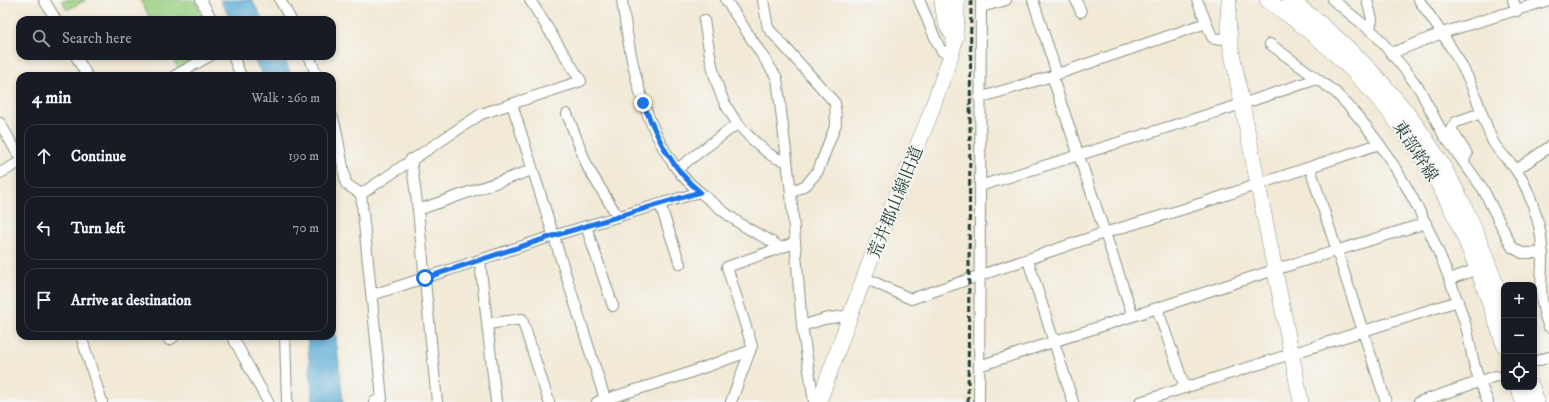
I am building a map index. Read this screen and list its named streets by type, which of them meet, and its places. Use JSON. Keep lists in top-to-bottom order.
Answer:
{
  "streets": {
    "street": ["東部幹線", "荒井郡山線旧道"]
  },
  "page": {
    "search": "Search here",
    "heading": ["4 min", "Walk · 260 m"],
    "list": [
      ["Continue", "190 m"],
      ["Turn left", "70 m"],
      "Arrive at destination"
    ],
    "map_buttons": ["+", "−"]
  }
}
